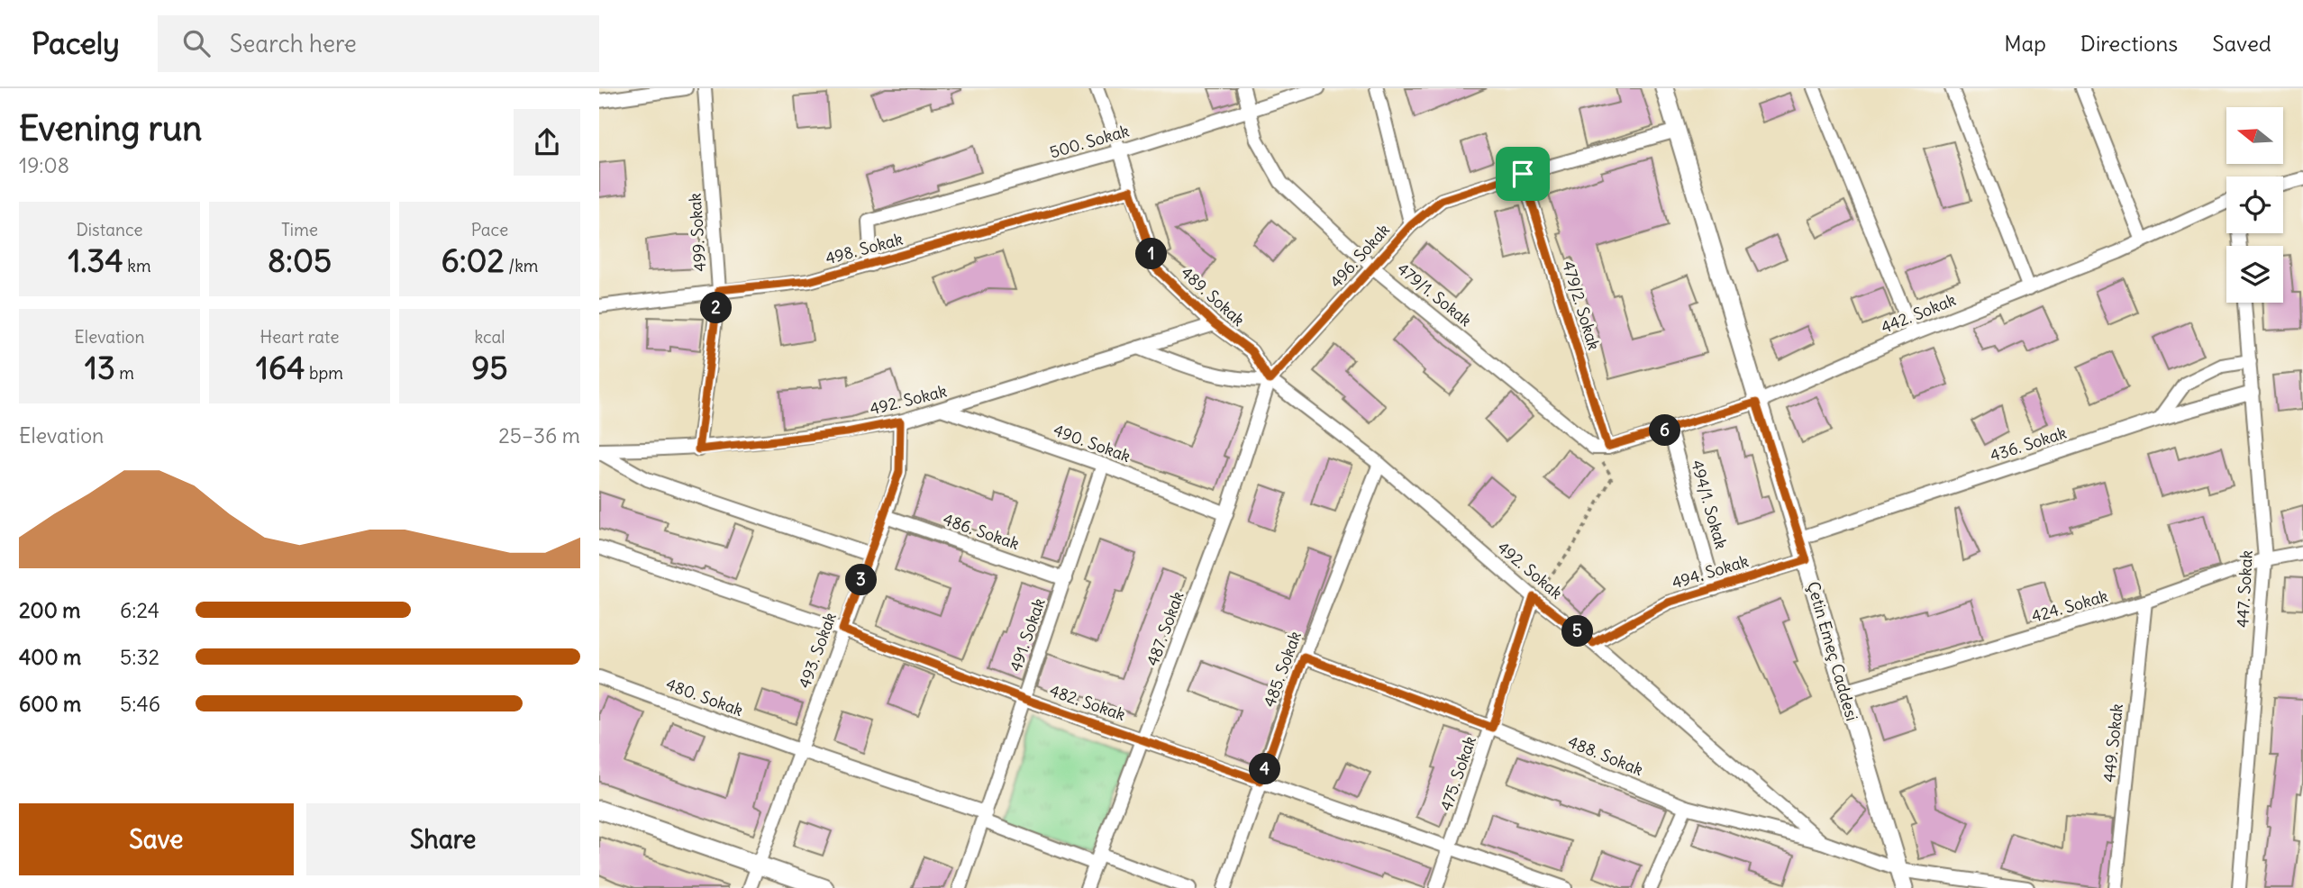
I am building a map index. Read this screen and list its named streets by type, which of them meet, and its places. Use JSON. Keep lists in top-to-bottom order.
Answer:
{
  "streets": {
    "street": [
      "500. Sokak",
      "499. Sokak",
      "498. Sokak",
      "496. Sokak",
      "479/1. Sokak",
      "489. Sokak",
      "479/2. Sokak",
      "442. Sokak",
      "492. Sokak",
      "490. Sokak",
      "436. Sokak",
      "494/1. Sokak",
      "486. Sokak",
      "494. Sokak",
      "447. Sokak",
      "424. Sokak",
      "487. Sokak",
      "491. Sokak",
      "493. Sokak",
      "Çetin Emeç Caddesi",
      "485. Sokak",
      "480. Sokak",
      "482. Sokak",
      "449. Sokak",
      "488. Sokak",
      "475. Sokak"
    ]
  },
  "crossings": [
    ["500. Sokak", "498. Sokak"],
    ["500. Sokak", "479/1. Sokak"],
    ["500. Sokak", "489. Sokak"],
    ["499. Sokak", "498. Sokak"],
    ["499. Sokak", "492. Sokak"],
    ["498. Sokak", "489. Sokak"],
    ["496. Sokak", "479/1. Sokak"],
    ["496. Sokak", "489. Sokak"],
    ["496. Sokak", "479/2. Sokak"],
    ["496. Sokak", "492. Sokak"],
    ["496. Sokak", "487. Sokak"],
    ["496. Sokak", "Çetin Emeç Caddesi"],
    ["479/1. Sokak", "479/2. Sokak"],
    ["479/1. Sokak", "442. Sokak"],
    ["489. Sokak", "492. Sokak"],
    ["489. Sokak", "487. Sokak"],
    ["479/2. Sokak", "442. Sokak"],
    ["442. Sokak", "494/1. Sokak"],
    ["442. Sokak", "Çetin Emeç Caddesi"],
    ["492. Sokak", "490. Sokak"],
    ["492. Sokak", "494. Sokak"],
    ["492. Sokak", "487. Sokak"],
    ["492. Sokak", "493. Sokak"],
    ["492. Sokak", "485. Sokak"],
    ["492. Sokak", "488. Sokak"],
    ["492. Sokak", "475. Sokak"],
    ["490. Sokak", "487. Sokak"],
    ["490. Sokak", "491. Sokak"],
    ["436. Sokak", "447. Sokak"],
    ["436. Sokak", "Çetin Emeç Caddesi"],
    ["494/1. Sokak", "494. Sokak"],
    ["486. Sokak", "491. Sokak"],
    ["486. Sokak", "493. Sokak"],
    ["494. Sokak", "Çetin Emeç Caddesi"],
    ["447. Sokak", "424. Sokak"],
    ["424. Sokak", "Çetin Emeç Caddesi"],
    ["424. Sokak", "449. Sokak"],
    ["487. Sokak", "480. Sokak"],
    ["487. Sokak", "482. Sokak"],
    ["491. Sokak", "480. Sokak"],
    ["491. Sokak", "482. Sokak"],
    ["493. Sokak", "480. Sokak"],
    ["493. Sokak", "482. Sokak"],
    ["Çetin Emeç Caddesi", "488. Sokak"],
    ["485. Sokak", "482. Sokak"],
    ["485. Sokak", "488. Sokak"],
    ["482. Sokak", "475. Sokak"],
    ["488. Sokak", "475. Sokak"]
  ],
  "north": "left",
  "page": {
    "header": "Pacely",
    "search": "Search here",
    "nav": ["Map", "Directions", "Saved"],
    "heading": ["Evening run", "19:08"],
    "stats": [
      ["Distance", "1.34 km"],
      ["Time", "8:05"],
      ["Pace", "6:02 /km"],
      ["Elevation", "13 m"],
      ["Heart rate", "164 bpm"],
      ["kcal", "95"]
    ],
    "pins": [
      "1",
      "2",
      "6",
      "3",
      "5",
      "4"
    ],
    "chart": ["Elevation", "25–36 m"],
    "list": [
      {
        "name": "200 m",
        "note": "6:24"
      },
      {
        "name": "400 m",
        "note": "5:32"
      },
      {
        "name": "600 m",
        "note": "5:46"
      }
    ],
    "buttons": ["Save", "Share"]
  }
}
